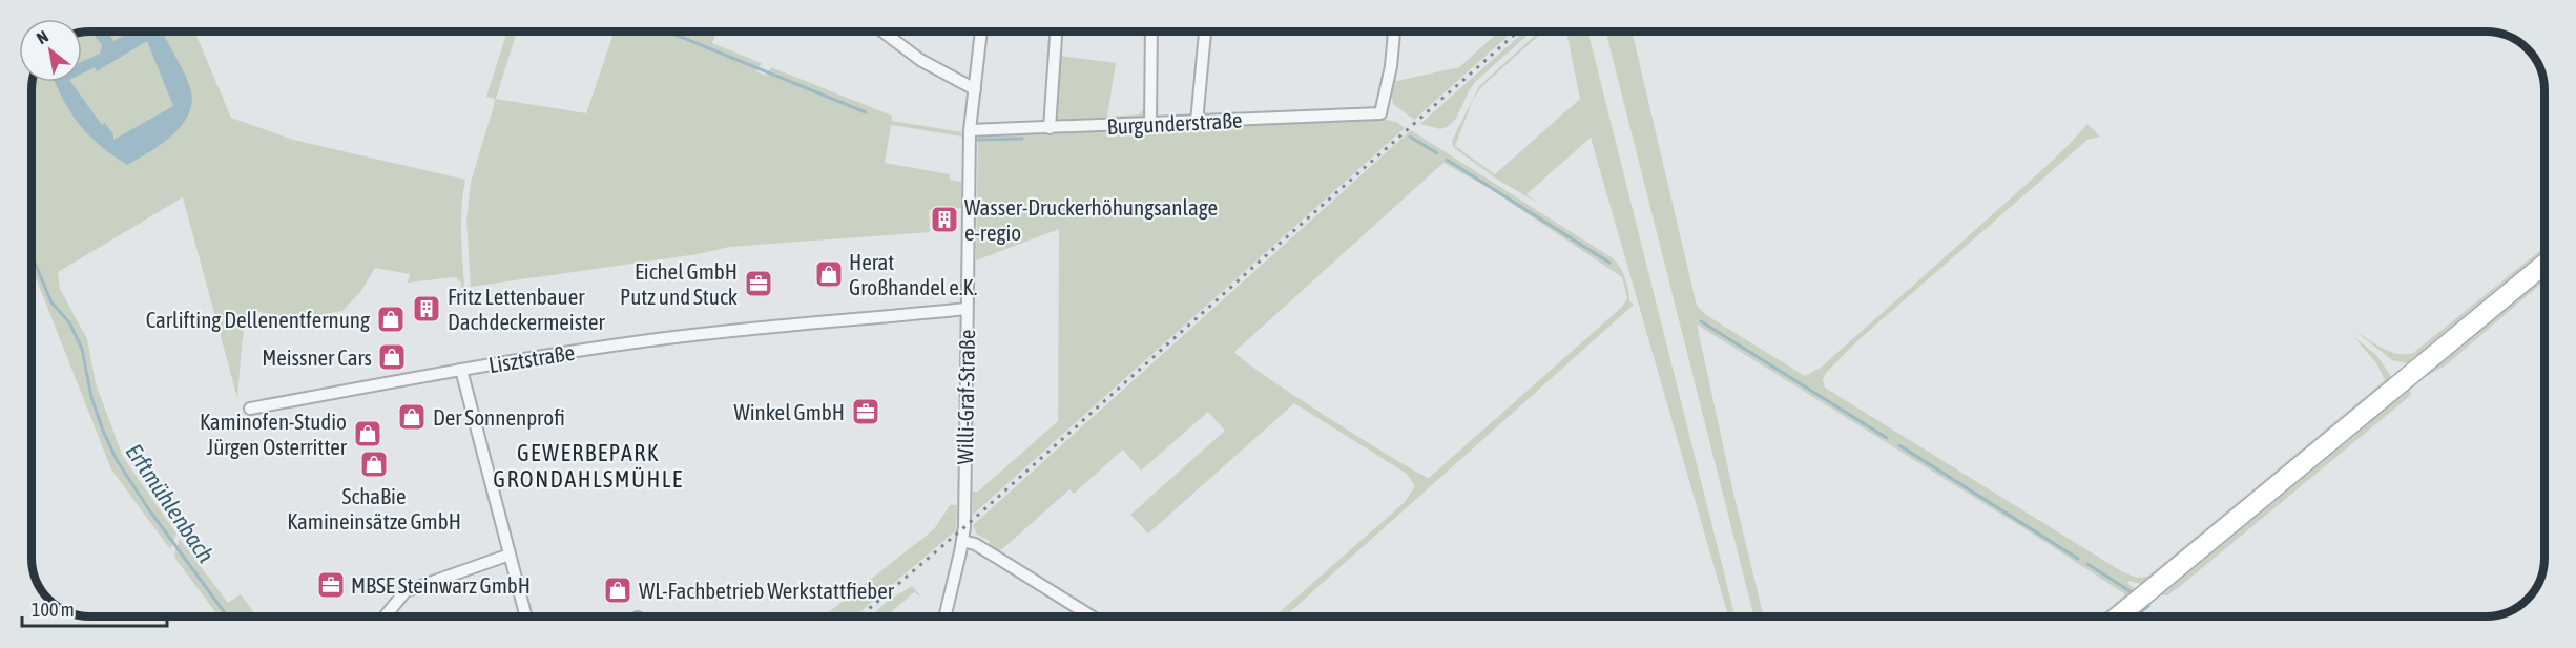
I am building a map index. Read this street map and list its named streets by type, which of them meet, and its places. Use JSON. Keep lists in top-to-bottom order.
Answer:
{
  "streets": {
    "street": ["Burgunderstraße", "Lisztstraße", "Willi-Graf-Straße"]
  },
  "crossings": [
    ["Burgunderstraße", "Willi-Graf-Straße"],
    ["Lisztstraße", "Willi-Graf-Straße"]
  ],
  "districts": ["GEWERBEPARK GRONDAHLSMÜHLE"],
  "water": ["Erftmühlenbach"],
  "places": {
    "building": ["Wasser-Druckerhöhungsanlage e-regio", "Fritz Lettenbauer Dachdeckermeister"],
    "shop": [
      "Herat Großhandel e.K.",
      "Carlifting Dellenentfernung",
      "Meissner Cars",
      "Der Sonnenprofi",
      "Kaminofen-Studio Jürgen Osterritter",
      "SchaBie Kamineinsätze GmbH",
      "WL-Fachbetrieb Werkstattfieber"
    ],
    "office": ["Eichel GmbH Putz und Stuck", "Winkel GmbH", "MBSE Steinwarz GmbH"]
  },
  "scale_bar": "100 m",
  "north": "top left"
}
